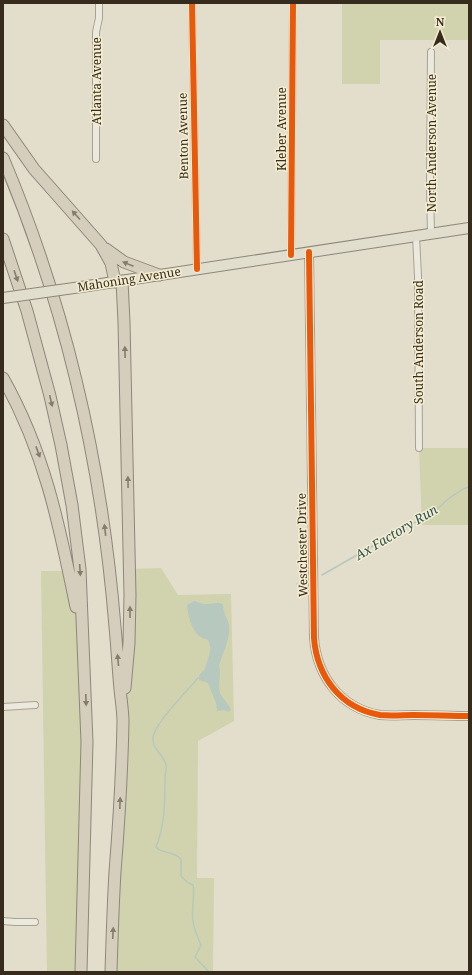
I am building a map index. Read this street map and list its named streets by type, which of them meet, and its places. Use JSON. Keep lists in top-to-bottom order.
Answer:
{
  "streets": {
    "main road": ["Mahoning Avenue"],
    "street": [
      "Atlanta Avenue",
      "Kleber Avenue",
      "Benton Avenue",
      "North Anderson Avenue",
      "South Anderson Road",
      "Westchester Drive"
    ]
  },
  "crossings": [
    ["Kleber Avenue", "Mahoning Avenue"],
    ["Benton Avenue", "Mahoning Avenue"],
    ["North Anderson Avenue", "Mahoning Avenue"],
    ["Mahoning Avenue", "South Anderson Road"],
    ["Mahoning Avenue", "Westchester Drive"]
  ],
  "water": ["Ax Factory Run"],
  "north": "top"
}
